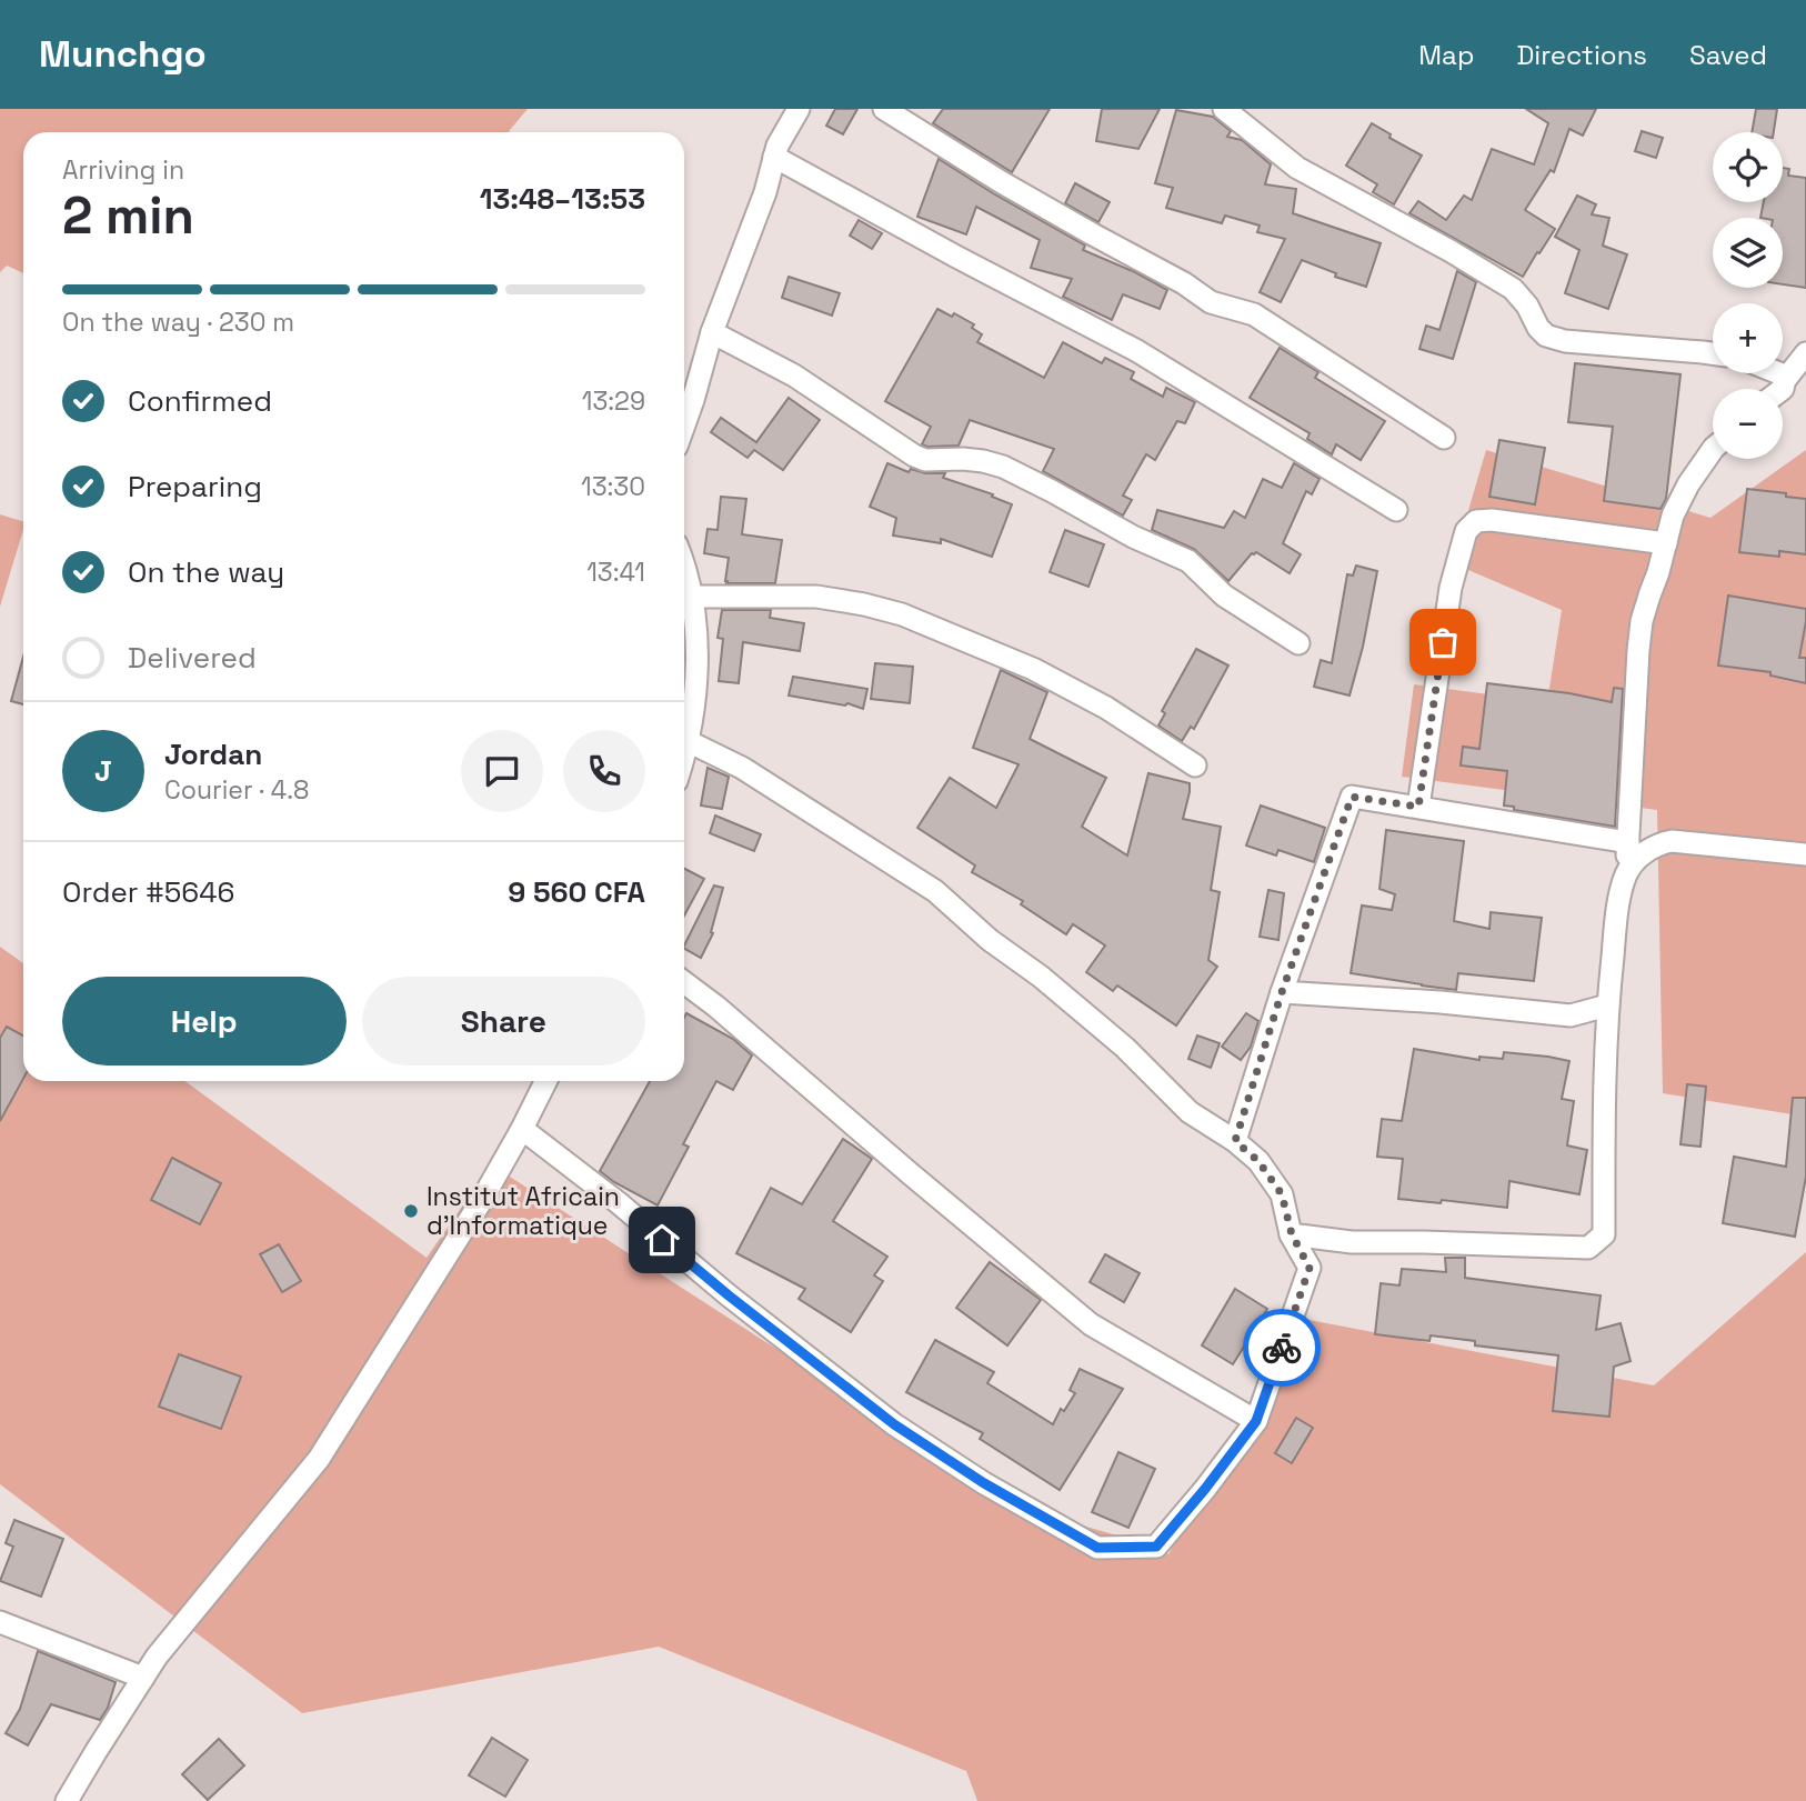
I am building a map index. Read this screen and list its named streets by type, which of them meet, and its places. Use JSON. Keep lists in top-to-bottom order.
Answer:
{
  "places": ["Institut Africain d'Informatique"],
  "page": {
    "header": "Munchgo",
    "nav": ["Map", "Directions", "Saved"],
    "map_buttons": ["+", "−"],
    "heading": ["2 min", "Arriving in", "13:48–13:53"],
    "panel": [
      "Jordan",
      "Courier · 4.8",
      "Order #5646",
      "9 560 CFA"
    ],
    "bar": "On the way · 230 m",
    "list": [
      ["Confirmed", "13:29"],
      ["Preparing", "13:30"],
      ["On the way", "13:41"],
      "Delivered"
    ],
    "round": "J",
    "buttons": ["Help", "Share"]
  }
}
